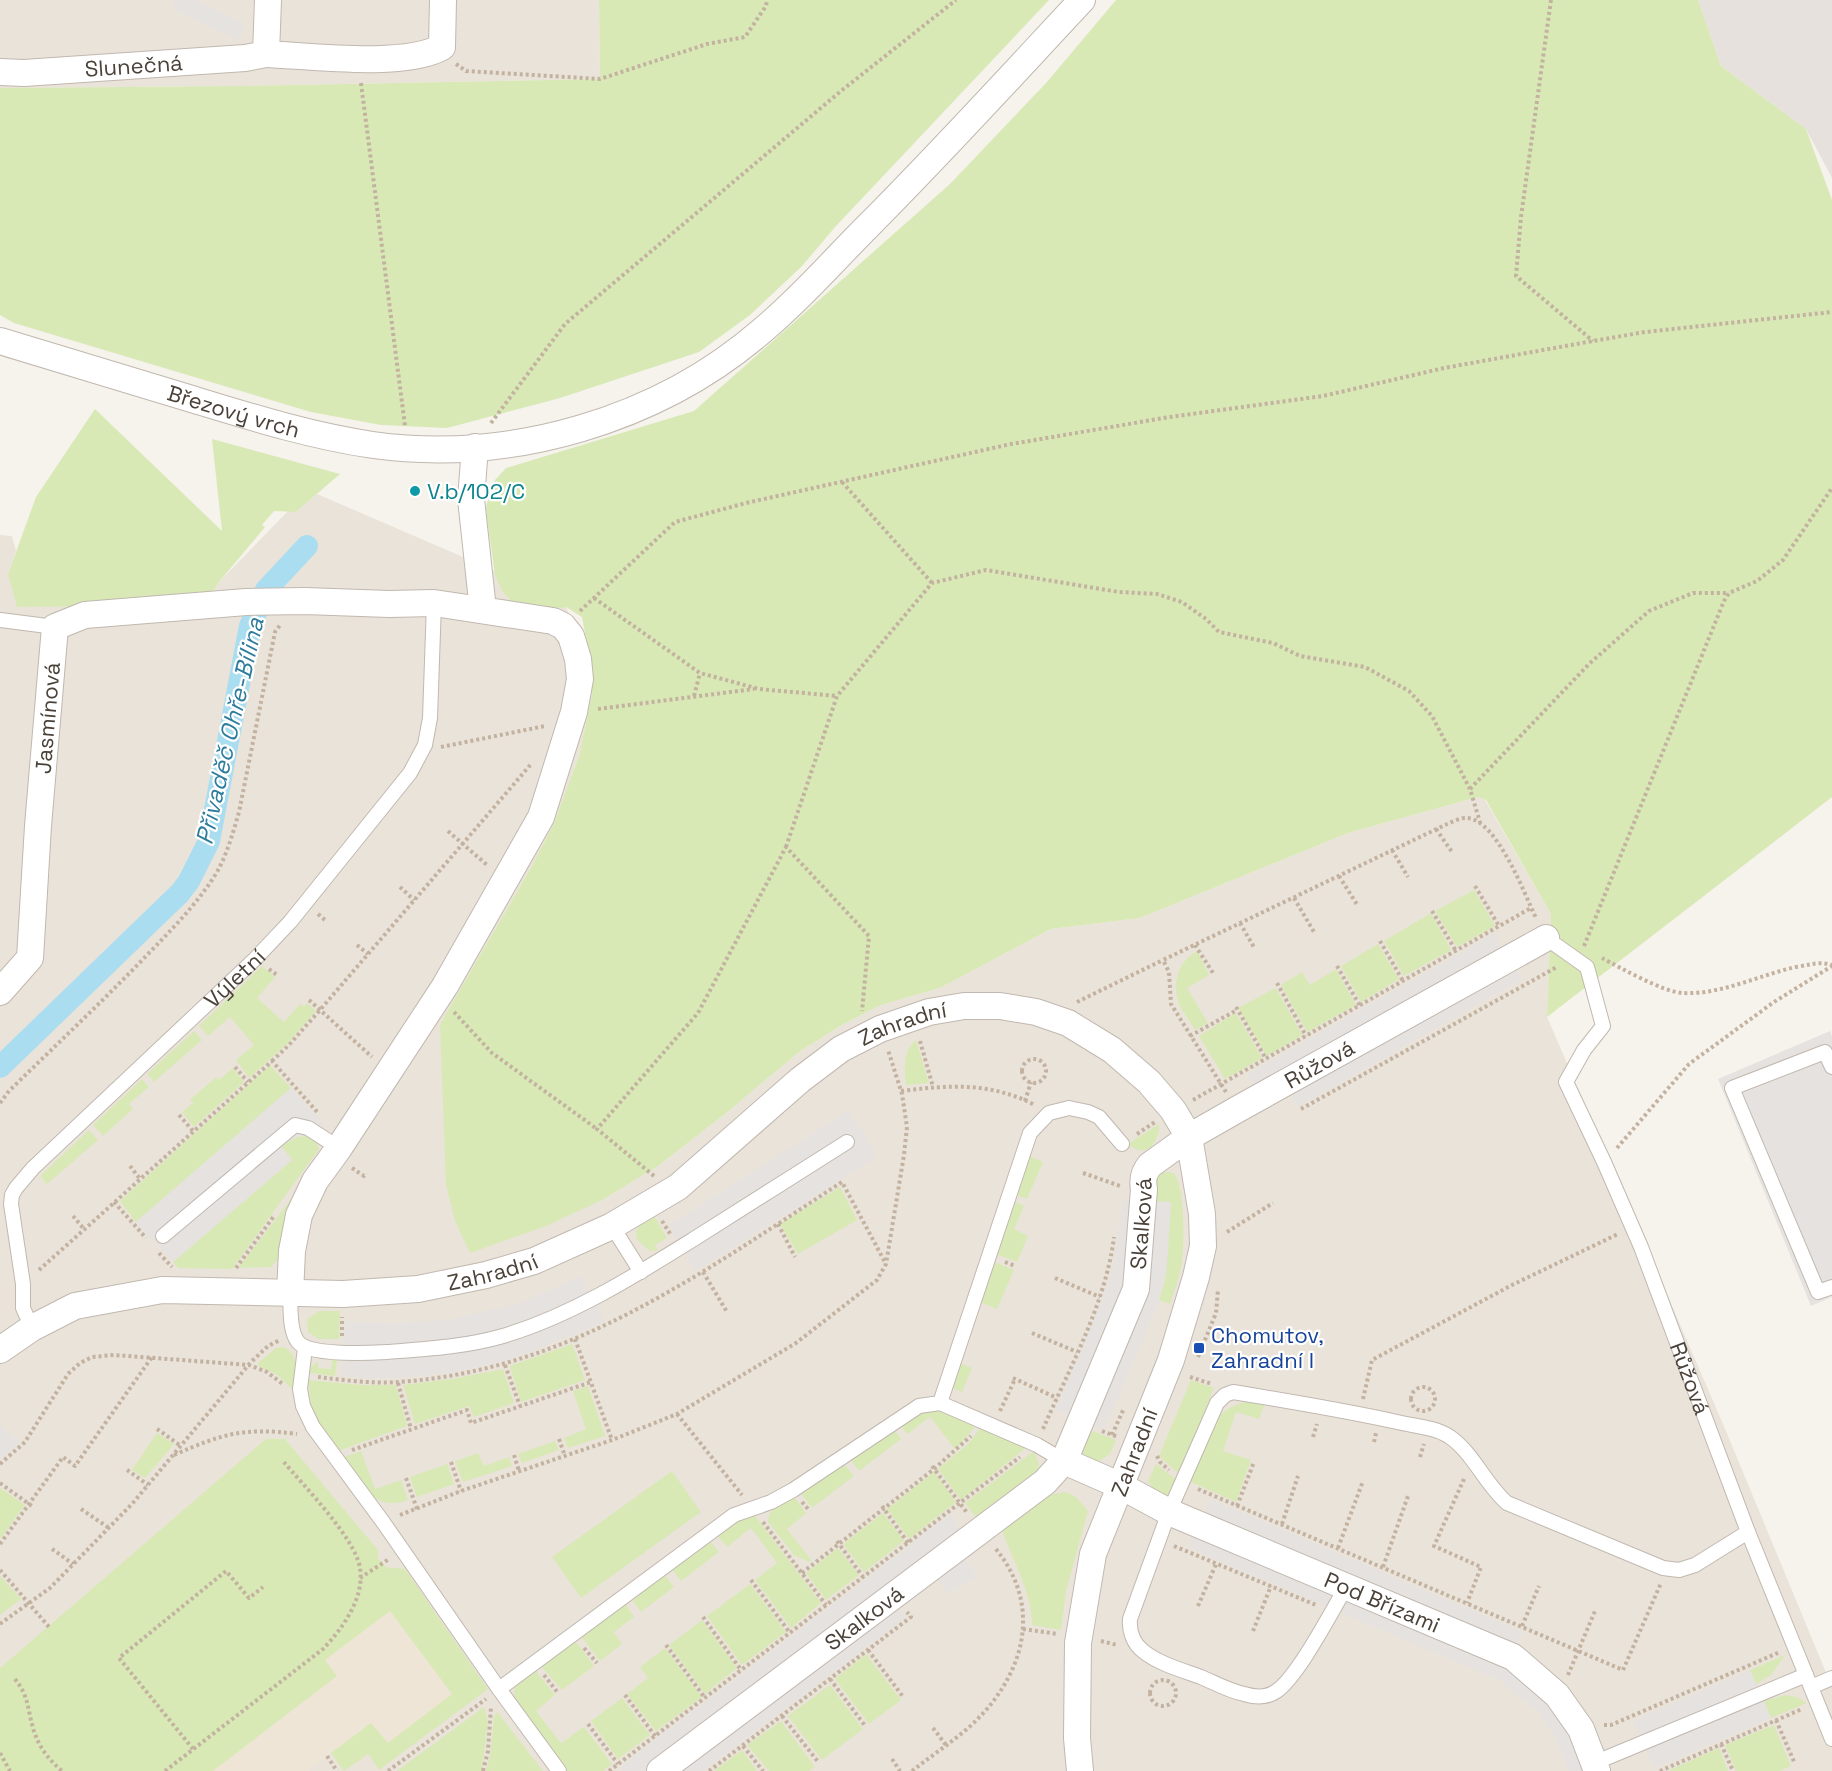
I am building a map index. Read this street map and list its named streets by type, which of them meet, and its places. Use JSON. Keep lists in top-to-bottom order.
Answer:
{
  "streets": {
    "street": [
      "Slunečná",
      "Březový vrch",
      "Jasmínová",
      "Zahradní",
      "Růžová",
      "Skalková",
      "Pod Břízami"
    ],
    "lane": ["Výletní"]
  },
  "crossings": [
    ["Výletní", "Zahradní"],
    ["Zahradní", "Růžová"],
    ["Zahradní", "Skalková"],
    ["Zahradní", "Pod Břízami"],
    ["Růžová", "Skalková"]
  ],
  "water": ["Přivaděč Ohře-Bílina"],
  "places": {
    "other": ["V.b/102/C"],
    "transit": ["Chomutov, Zahradní I"]
  }
}
